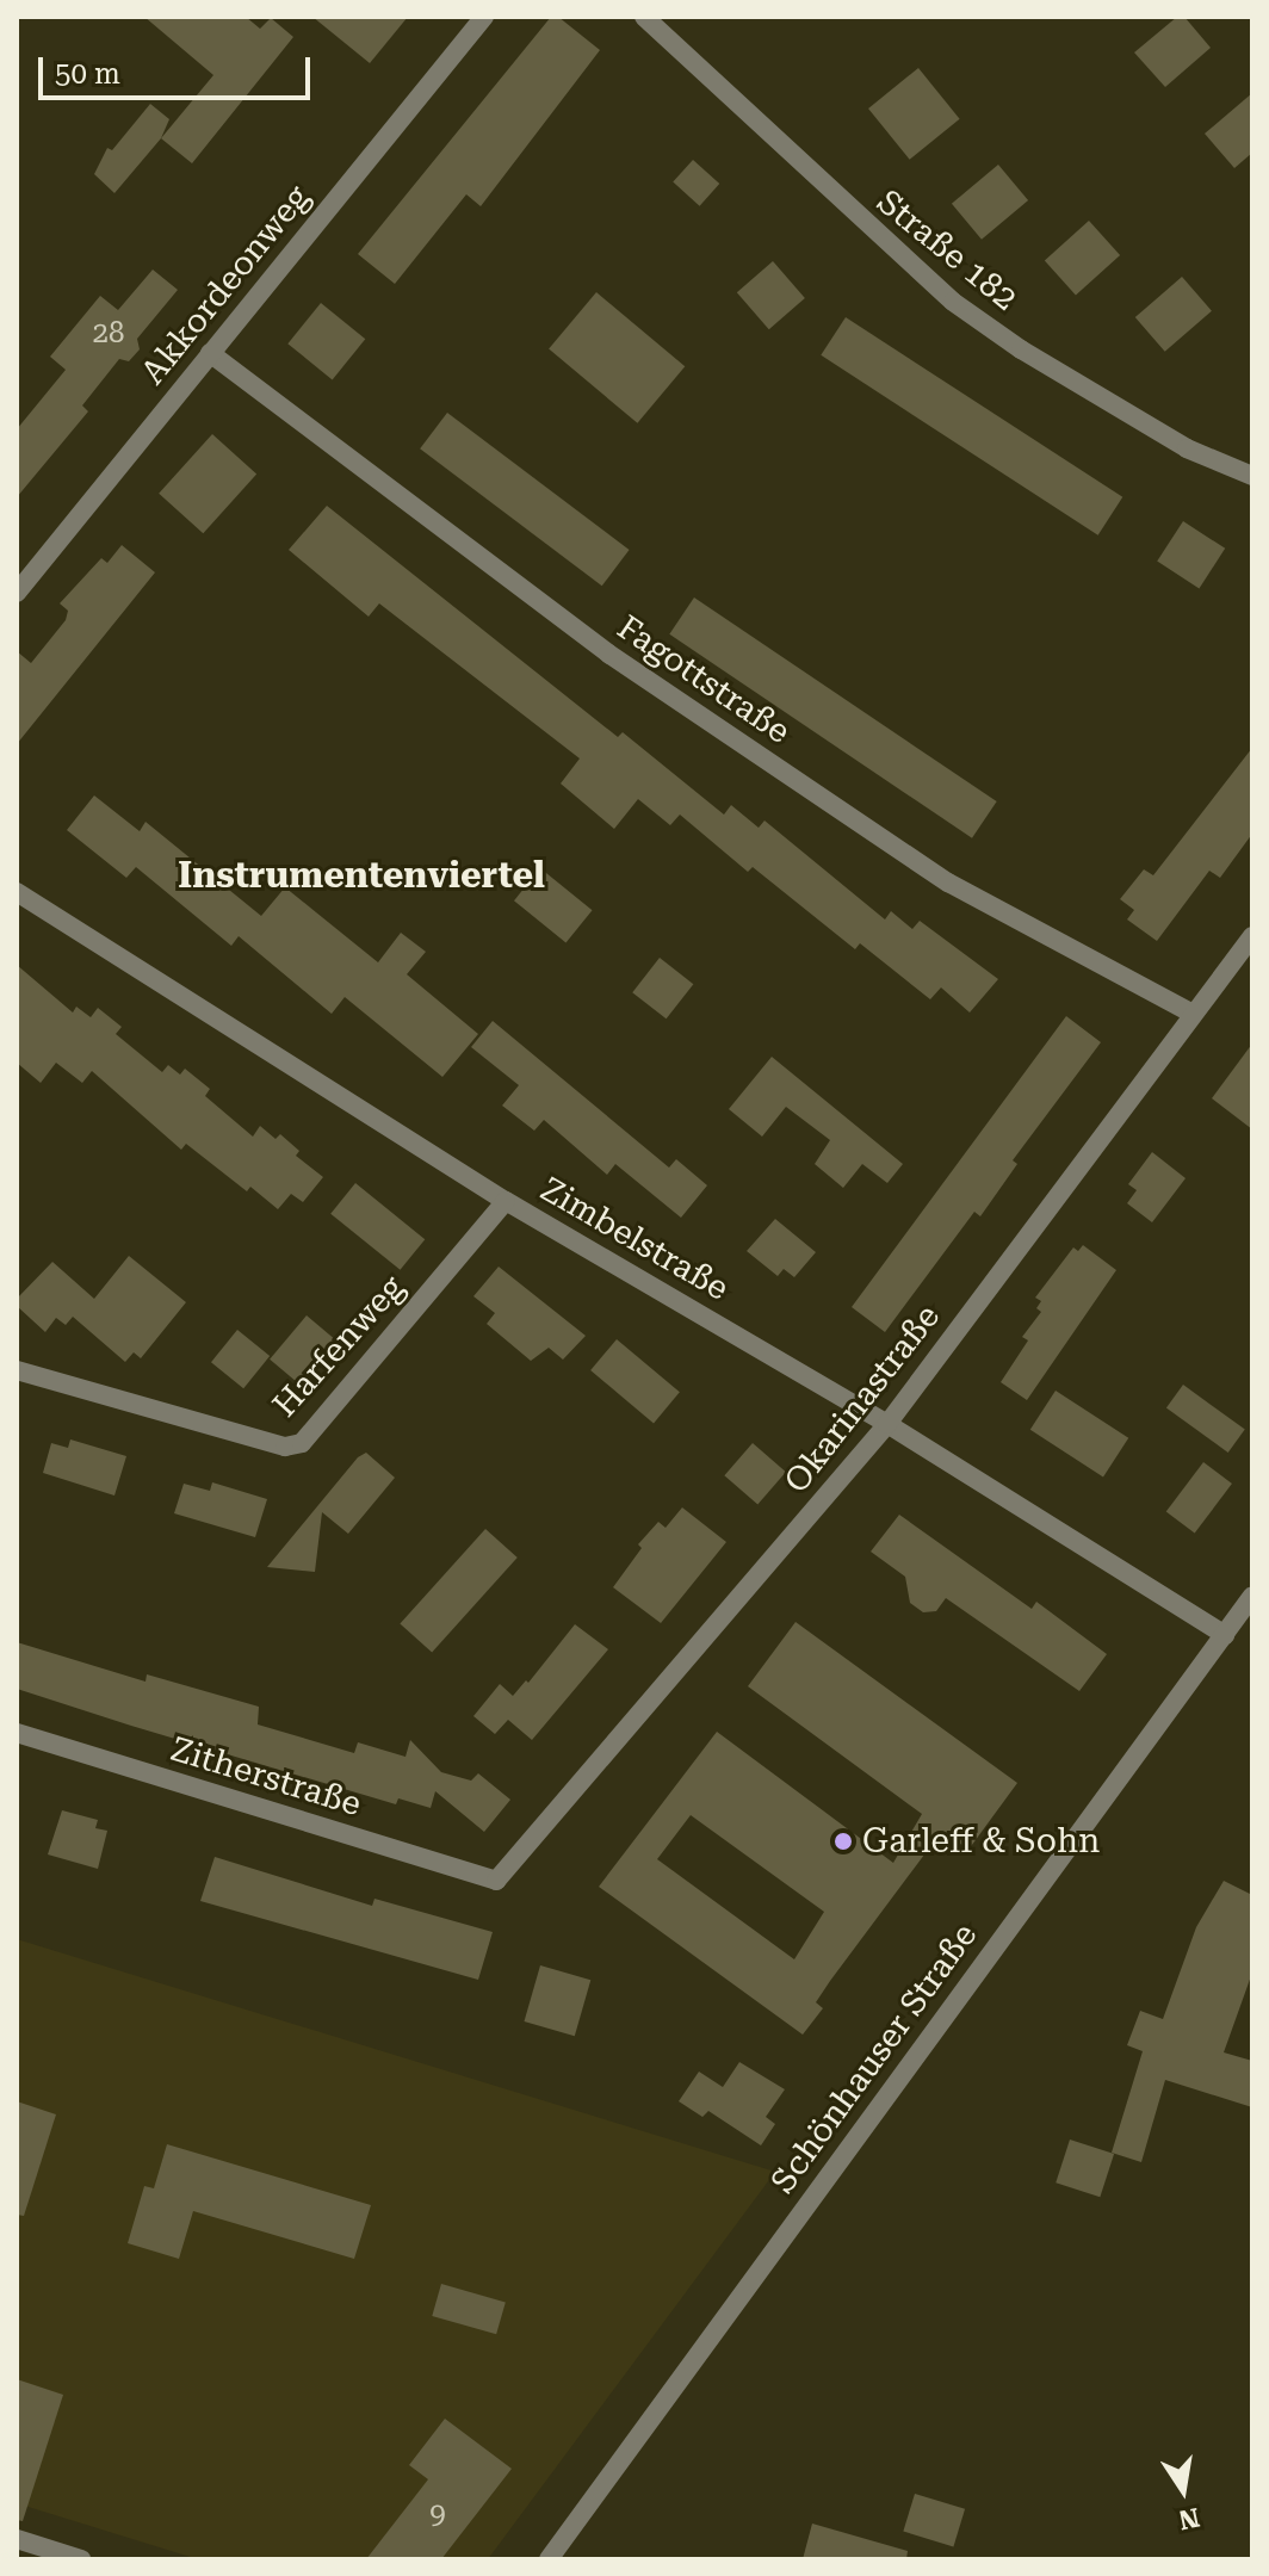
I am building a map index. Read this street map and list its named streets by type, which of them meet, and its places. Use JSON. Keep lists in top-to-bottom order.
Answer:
{
  "streets": {
    "street": [
      "Straße 182",
      "Akkordeonweg",
      "Fagottstraße",
      "Zimbelstraße",
      "Harfenweg",
      "Okarinastraße",
      "Zitherstraße",
      "Schönhauser Straße"
    ]
  },
  "crossings": [
    ["Akkordeonweg", "Fagottstraße"],
    ["Fagottstraße", "Okarinastraße"],
    ["Zimbelstraße", "Harfenweg"],
    ["Zimbelstraße", "Okarinastraße"],
    ["Zimbelstraße", "Schönhauser Straße"],
    ["Okarinastraße", "Zitherstraße"]
  ],
  "districts": ["Instrumentenviertel"],
  "places": ["Garleff & Sohn"],
  "house_numbers": ["28", "9"],
  "scale_bar": "50 m",
  "north": "bottom"
}
